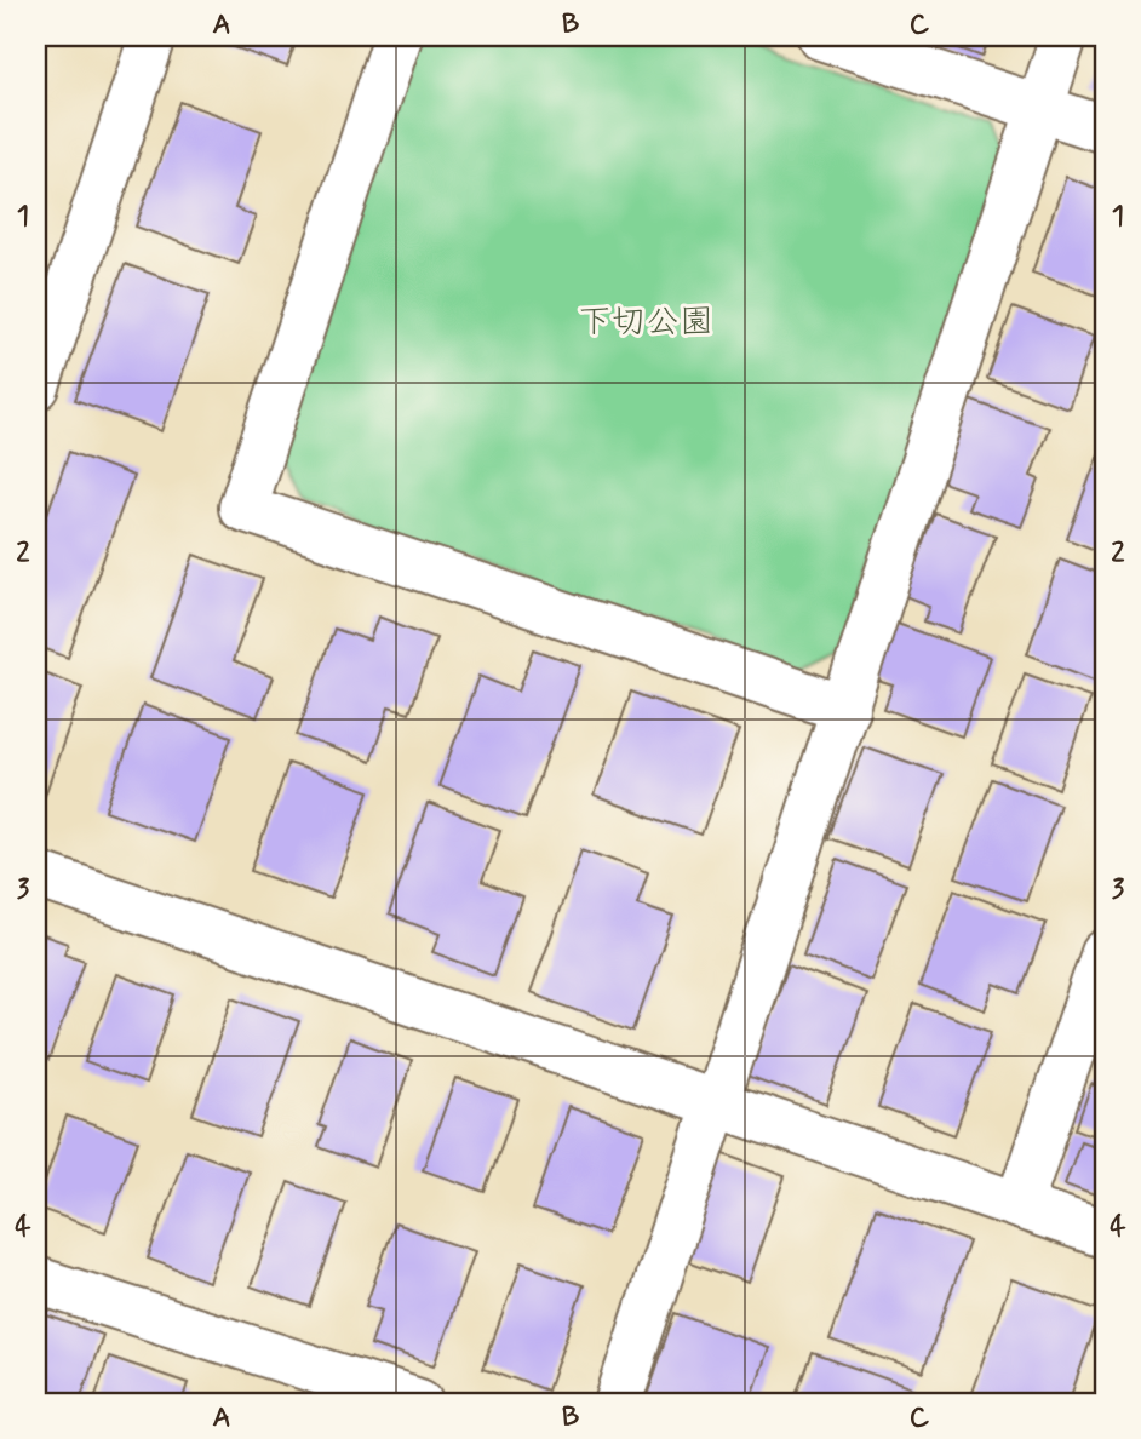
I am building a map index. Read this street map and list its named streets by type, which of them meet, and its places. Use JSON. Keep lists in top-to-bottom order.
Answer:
{
  "parks": ["下切公園"],
  "grid": {
    "columns": ["A", "B", "C"],
    "rows": [
      "1",
      "2",
      "3",
      "4"
    ]
  }
}
